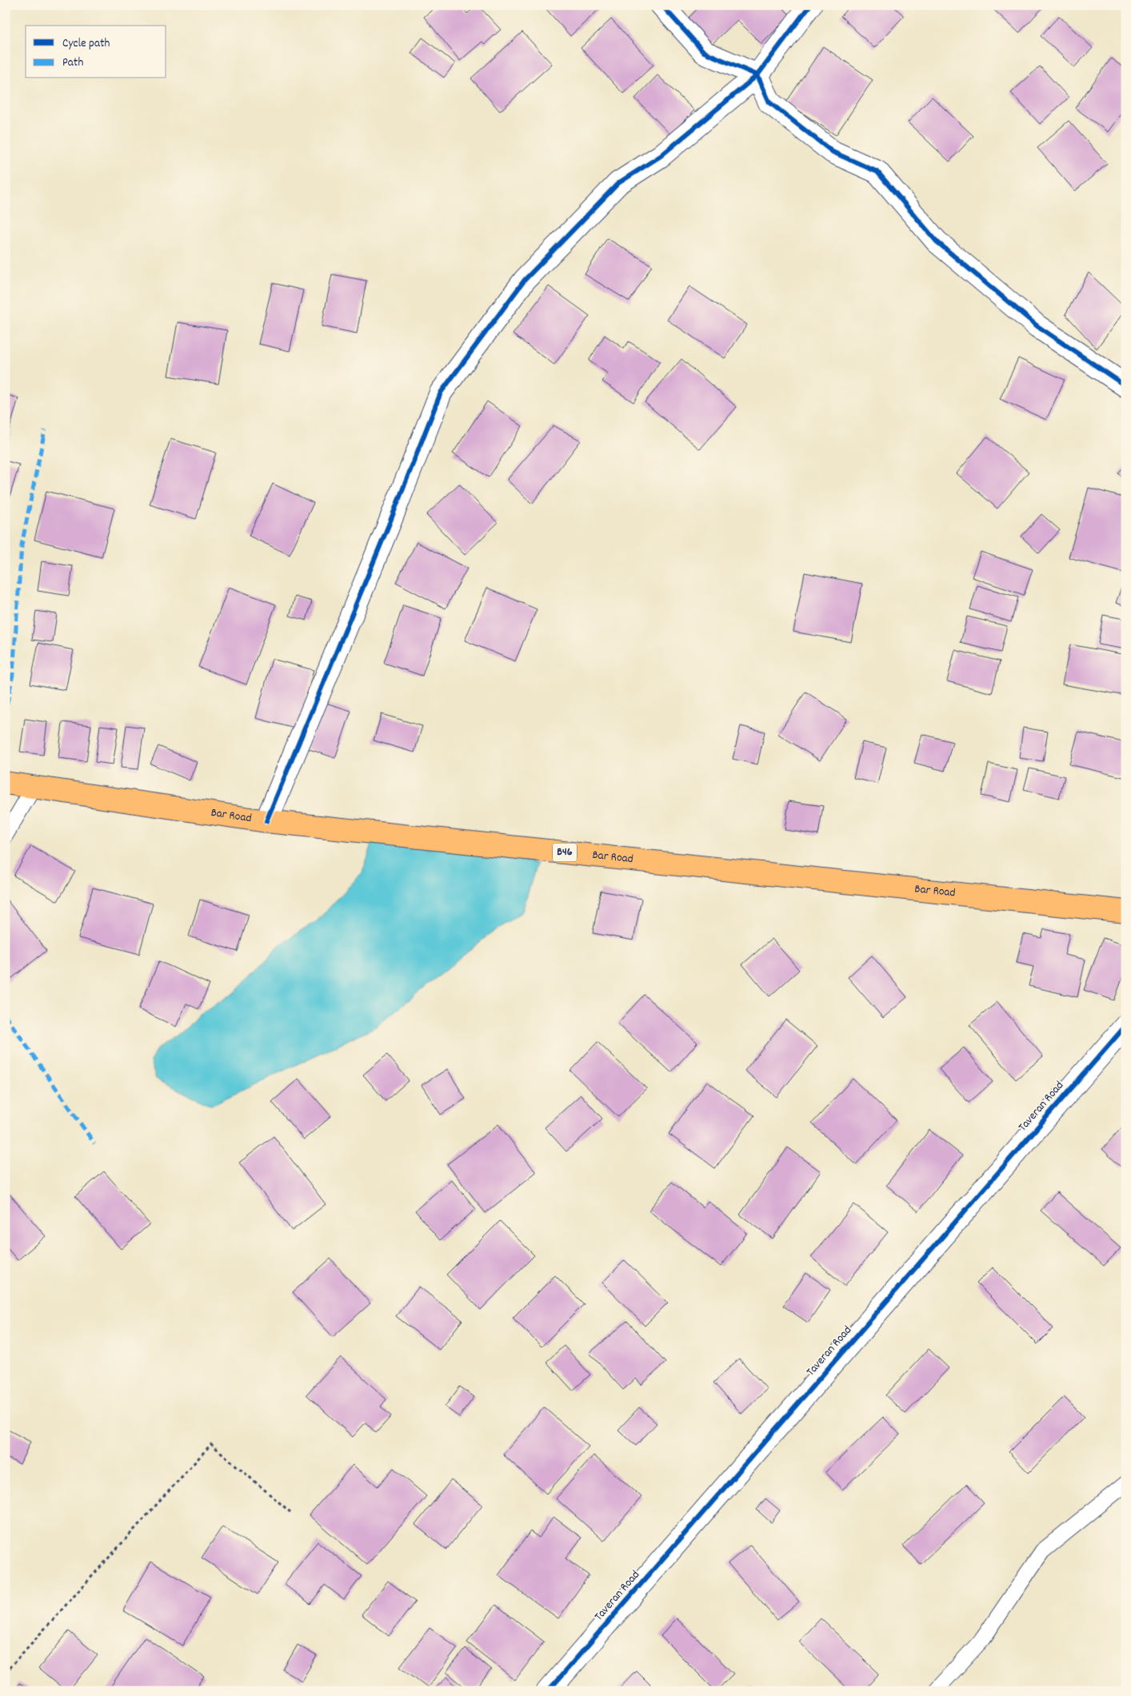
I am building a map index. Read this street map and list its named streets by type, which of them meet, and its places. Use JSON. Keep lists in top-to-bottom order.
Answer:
{
  "streets": {
    "main road": ["Bar Road", "B46"],
    "street": ["Taveran Road"]
  },
  "legend": ["Cycle path", "Path"]
}
